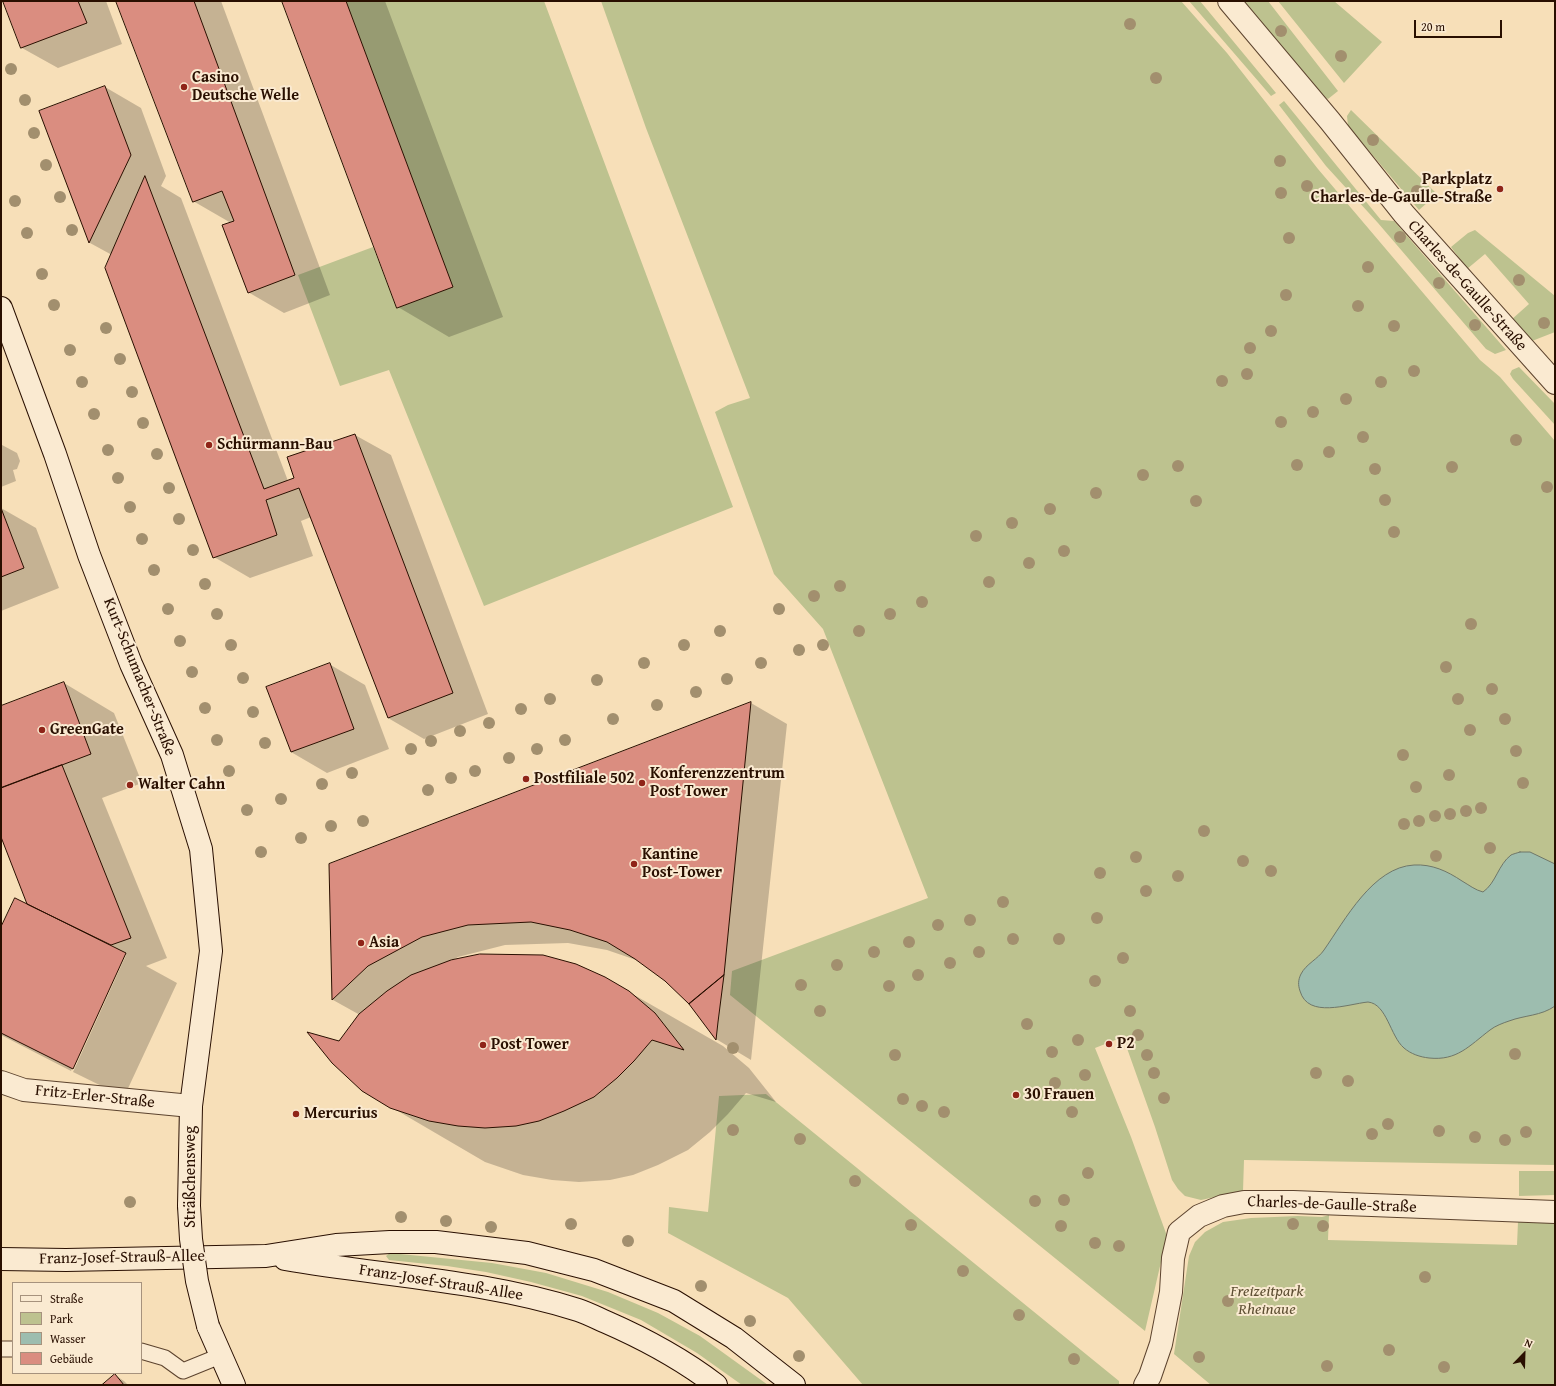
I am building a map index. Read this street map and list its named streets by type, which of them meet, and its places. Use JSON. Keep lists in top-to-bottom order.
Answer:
{
  "streets": {
    "street": [
      "Charles-de-Gaulle-Straße",
      "Kurt-Schumacher-Straße",
      "Fritz-Erler-Straße",
      "Sträßchensweg",
      "Franz-Josef-Strauß-Allee"
    ]
  },
  "crossings": [
    ["Kurt-Schumacher-Straße", "Fritz-Erler-Straße"],
    ["Kurt-Schumacher-Straße", "Sträßchensweg"],
    ["Fritz-Erler-Straße", "Sträßchensweg"]
  ],
  "parks": ["Freizeitpark Rheinaue"],
  "places": [
    "Casino Deutsche Welle",
    "Parkplatz Charles-de-Gaulle-Straße",
    "Schürmann-Bau",
    "GreenGate",
    "Postfiliale 502",
    "Konferenzzentrum Post Tower",
    "Walter Cahn",
    "Kantine Post-Tower",
    "Asia",
    "P2",
    "Post Tower",
    "30 Frauen",
    "Mercurius"
  ],
  "legend": [
    "Straße",
    "Park",
    "Wasser",
    "Gebäude"
  ],
  "scale_bar": "20 m",
  "north": "top right"
}
